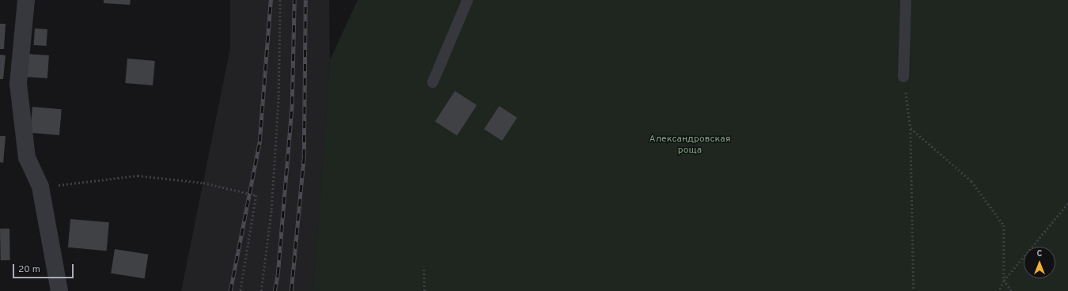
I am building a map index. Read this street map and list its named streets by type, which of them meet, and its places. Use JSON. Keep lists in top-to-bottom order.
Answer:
{
  "parks": ["Александровская роща"],
  "scale_bar": "20 m",
  "north": "top"
}
